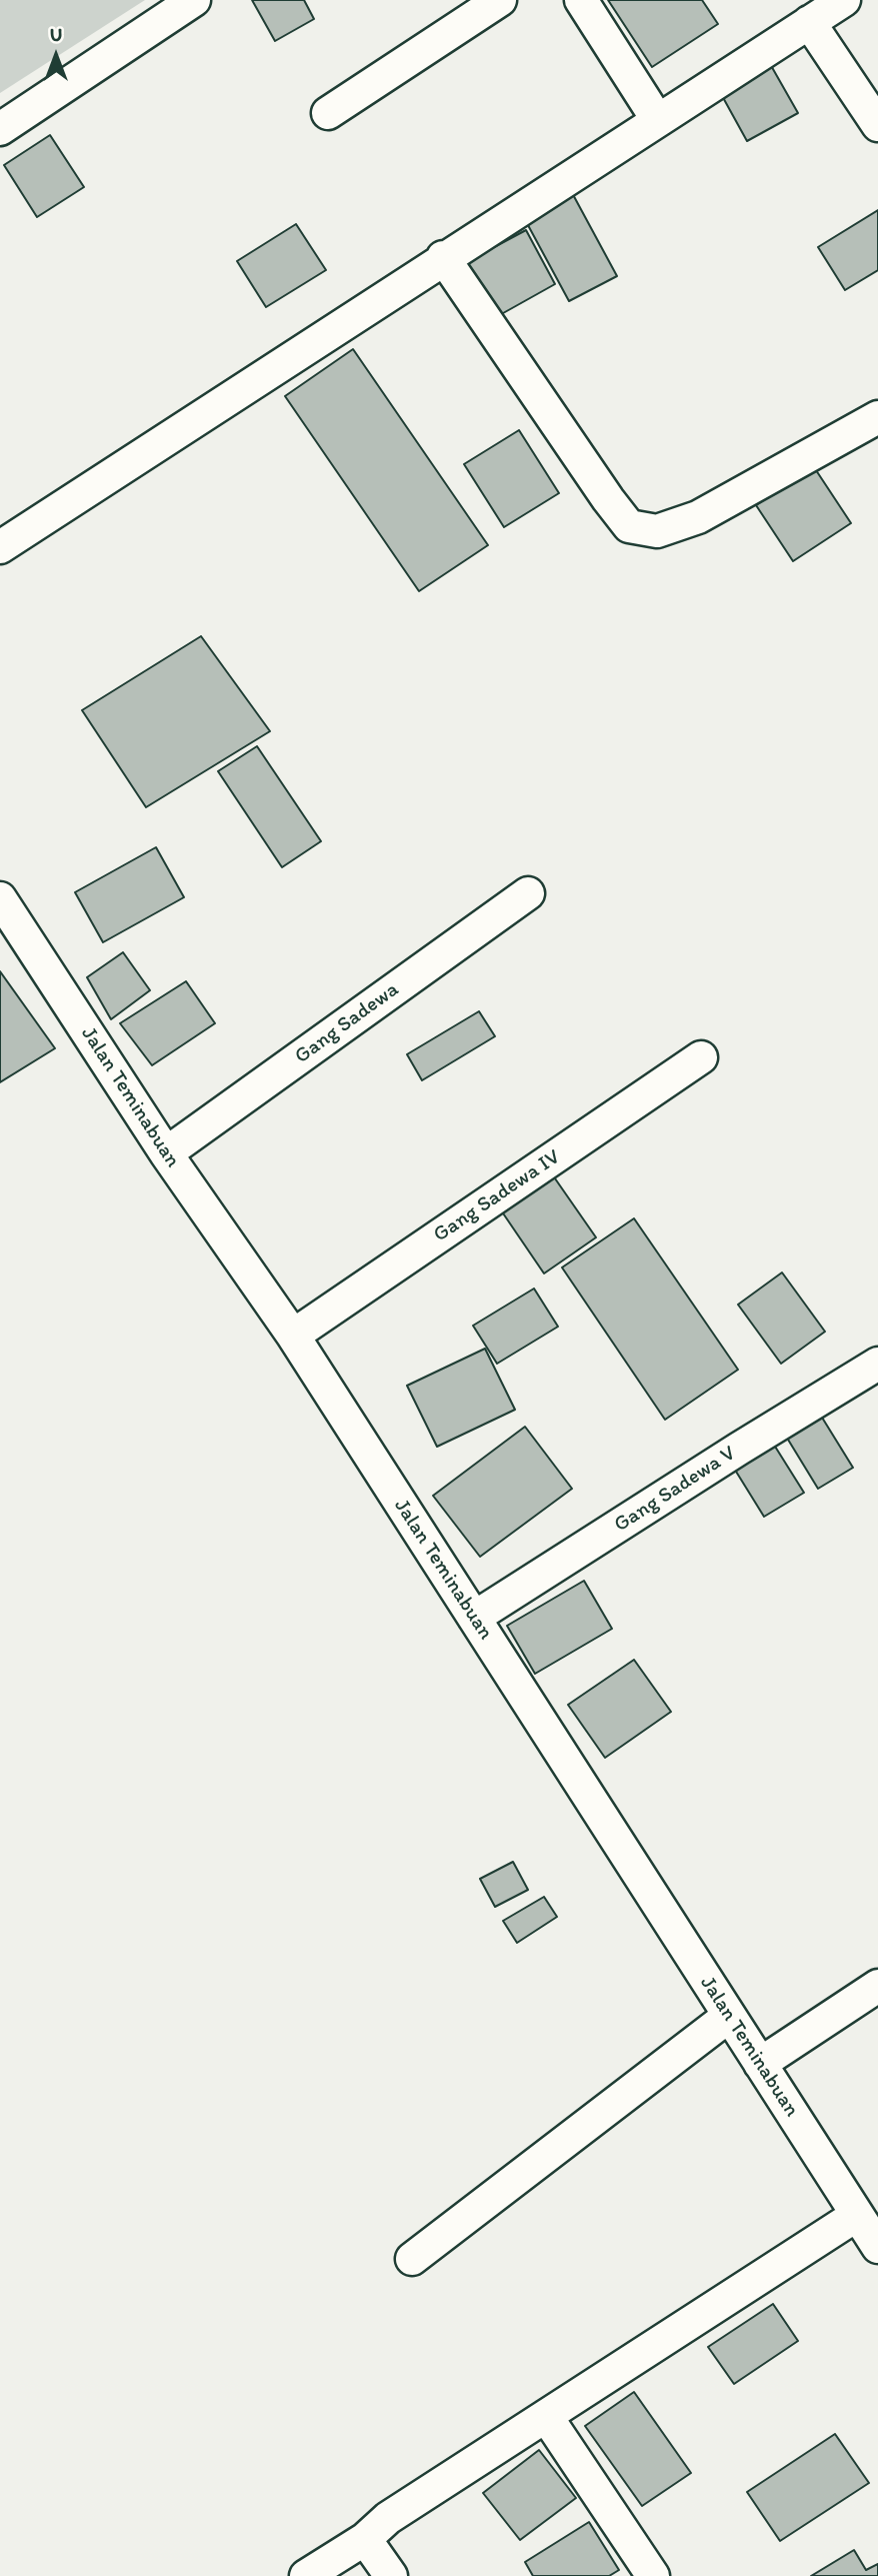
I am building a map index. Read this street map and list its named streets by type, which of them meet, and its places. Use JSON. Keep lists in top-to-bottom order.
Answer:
{
  "streets": {
    "street": [
      "Gang Sadewa",
      "Jalan Teminabuan",
      "Gang Sadewa IV",
      "Gang Sadewa V"
    ]
  },
  "crossings": [
    ["Gang Sadewa", "Jalan Teminabuan"],
    ["Jalan Teminabuan", "Gang Sadewa IV"],
    ["Jalan Teminabuan", "Gang Sadewa V"]
  ],
  "north": "top"
}
